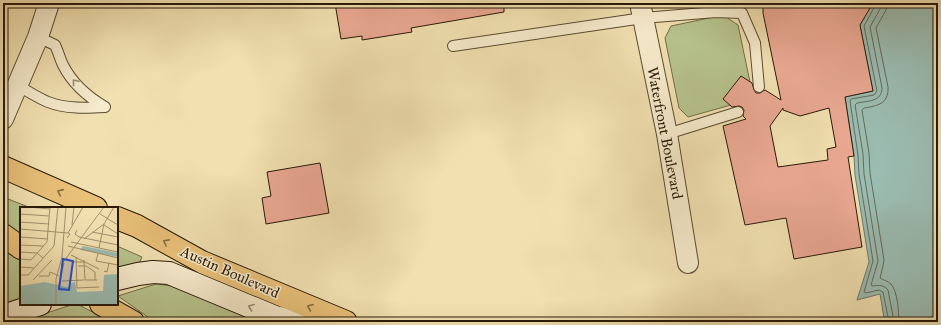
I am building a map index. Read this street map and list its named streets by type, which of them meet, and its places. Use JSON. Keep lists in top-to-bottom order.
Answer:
{
  "streets": {
    "main road": ["Austin Boulevard"],
    "street": ["Waterfront Boulevard"]
  }
}
